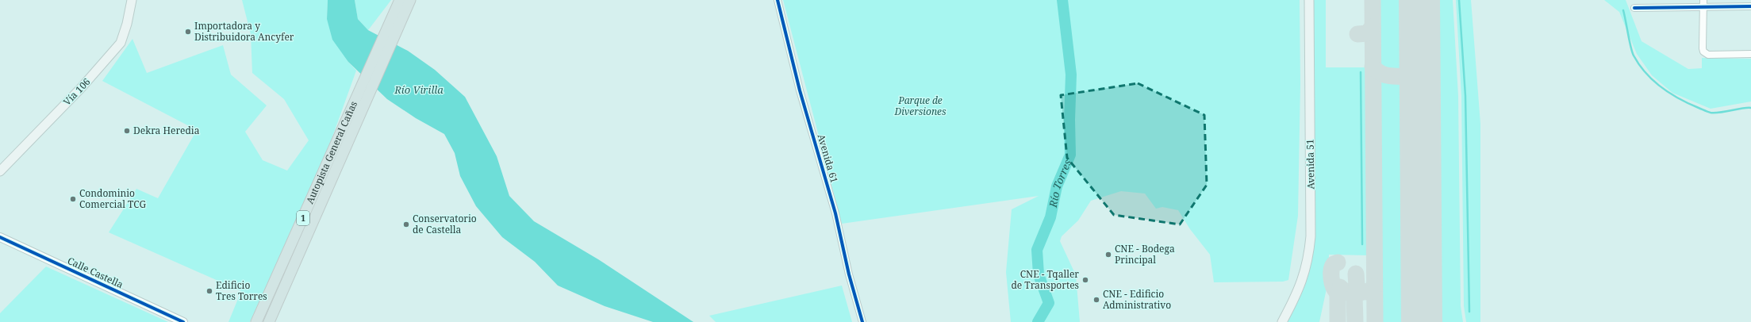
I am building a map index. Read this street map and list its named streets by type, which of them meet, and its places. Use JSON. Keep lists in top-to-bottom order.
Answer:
{
  "streets": {
    "highway": ["Autopista General Cañas", "1"],
    "main road": ["Vía 106", "Avenida 51"],
    "street": ["Avenida 61", "Calle Castella"]
  },
  "water": ["Río Virilla", "Río Torres"],
  "parks": ["Parque de Diversiones"],
  "places": [
    "Importadora y Distribuidora Ancyfer",
    "Dekra Heredia",
    "Condominio Comercial TCG",
    "Conservatorio de Castella",
    "CNE - Bodega Principal",
    "CNE - Tqaller de Transportes",
    "Edificio Tres Torres",
    "CNE - Edificio Administrativo"
  ]
}
